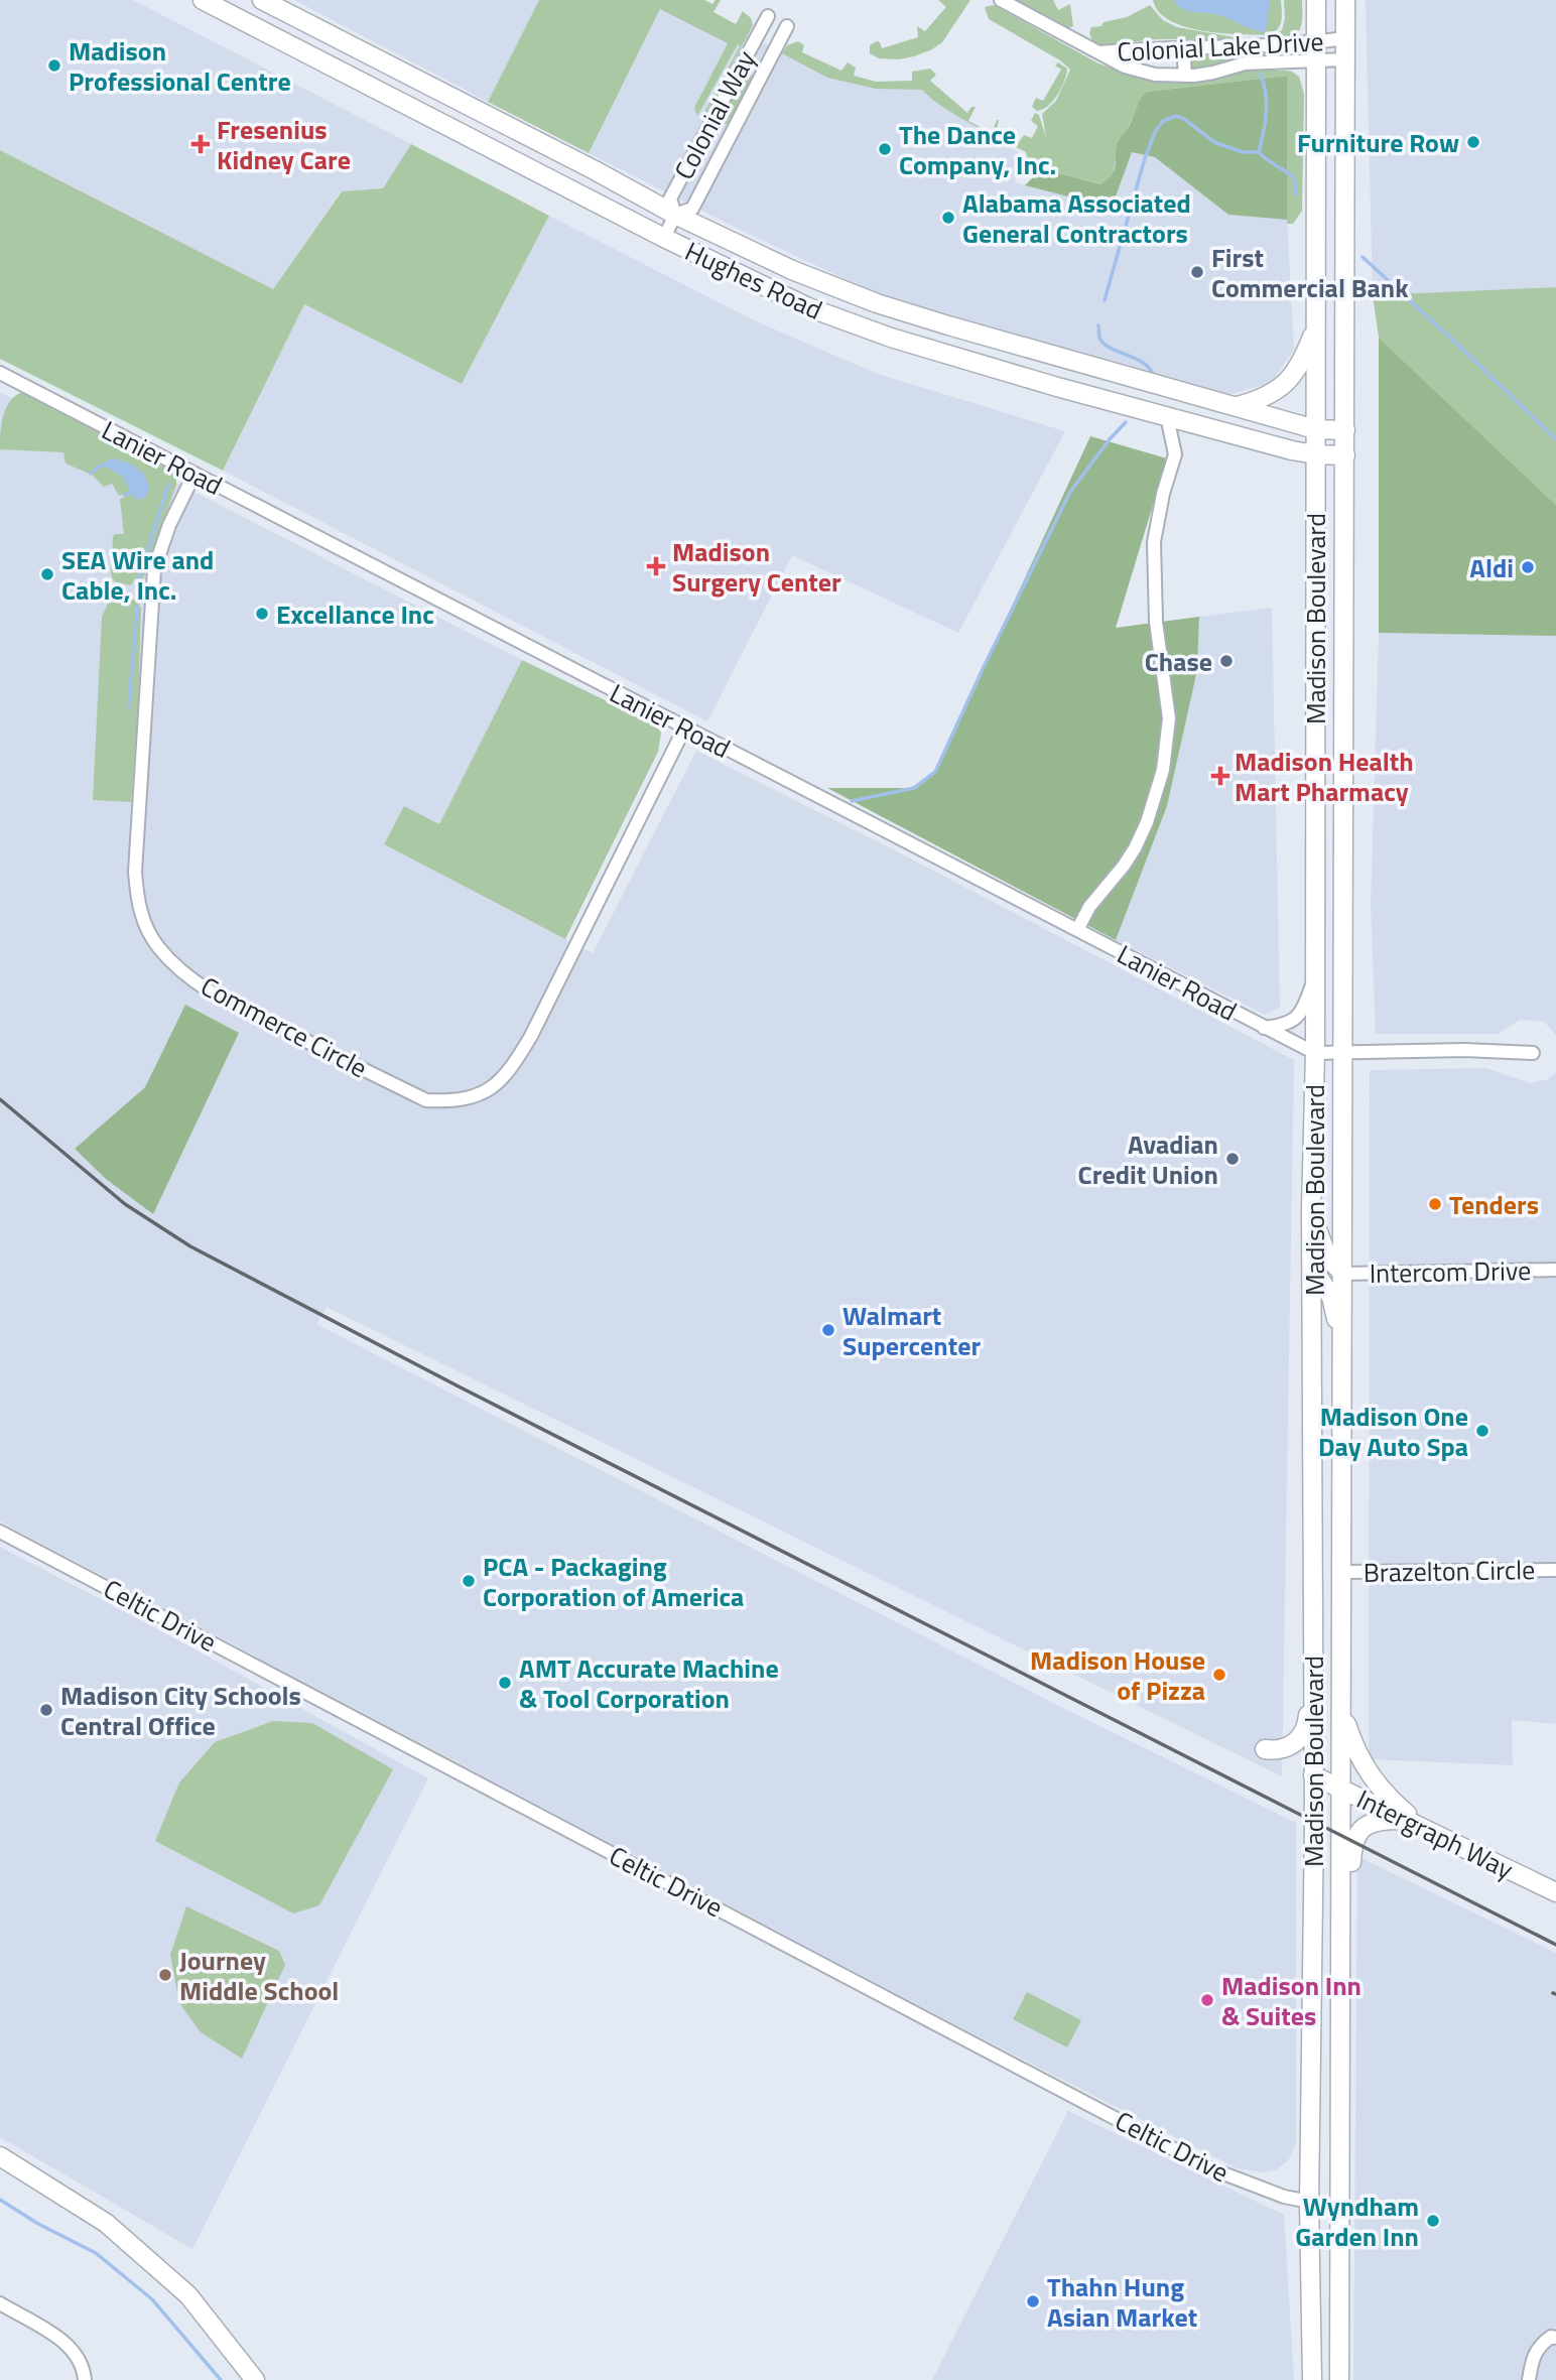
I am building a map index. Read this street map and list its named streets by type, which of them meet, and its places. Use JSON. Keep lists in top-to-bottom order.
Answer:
{
  "streets": {
    "main road": ["Hughes Road", "Madison Boulevard", "Intergraph Way"],
    "street": [
      "Colonial Lake Drive",
      "Colonial Way",
      "Lanier Road",
      "Commerce Circle",
      "Intercom Drive",
      "Brazelton Circle",
      "Celtic Drive"
    ]
  },
  "crossings": [
    ["Colonial Lake Drive", "Madison Boulevard"],
    ["Colonial Way", "Hughes Road"],
    ["Hughes Road", "Madison Boulevard"],
    ["Lanier Road", "Madison Boulevard"],
    ["Lanier Road", "Commerce Circle"],
    ["Madison Boulevard", "Intercom Drive"],
    ["Madison Boulevard", "Brazelton Circle"],
    ["Madison Boulevard", "Celtic Drive"],
    ["Madison Boulevard", "Intergraph Way"]
  ],
  "places": {
    "other": [
      "Madison Professional Centre",
      "Furniture Row",
      "The Dance Company, Inc.",
      "Alabama Associated General Contractors",
      "First Commercial Bank",
      "Aldi",
      "SEA Wire and Cable, Inc.",
      "Excellance Inc",
      "Chase",
      "Avadian Credit Union",
      "Tenders",
      "Walmart Supercenter",
      "Madison One Day Auto Spa",
      "PCA - Packaging Corporation of America",
      "Madison House of Pizza",
      "AMT Accurate Machine & Tool Corporation",
      "Madison City Schools Central Office",
      "Journey Middle School",
      "Madison Inn & Suites",
      "Wyndham Garden Inn",
      "Thahn Hung Asian Market"
    ],
    "health": ["Fresenius Kidney Care", "Madison Surgery Center", "Madison Health Mart Pharmacy"]
  }
}
